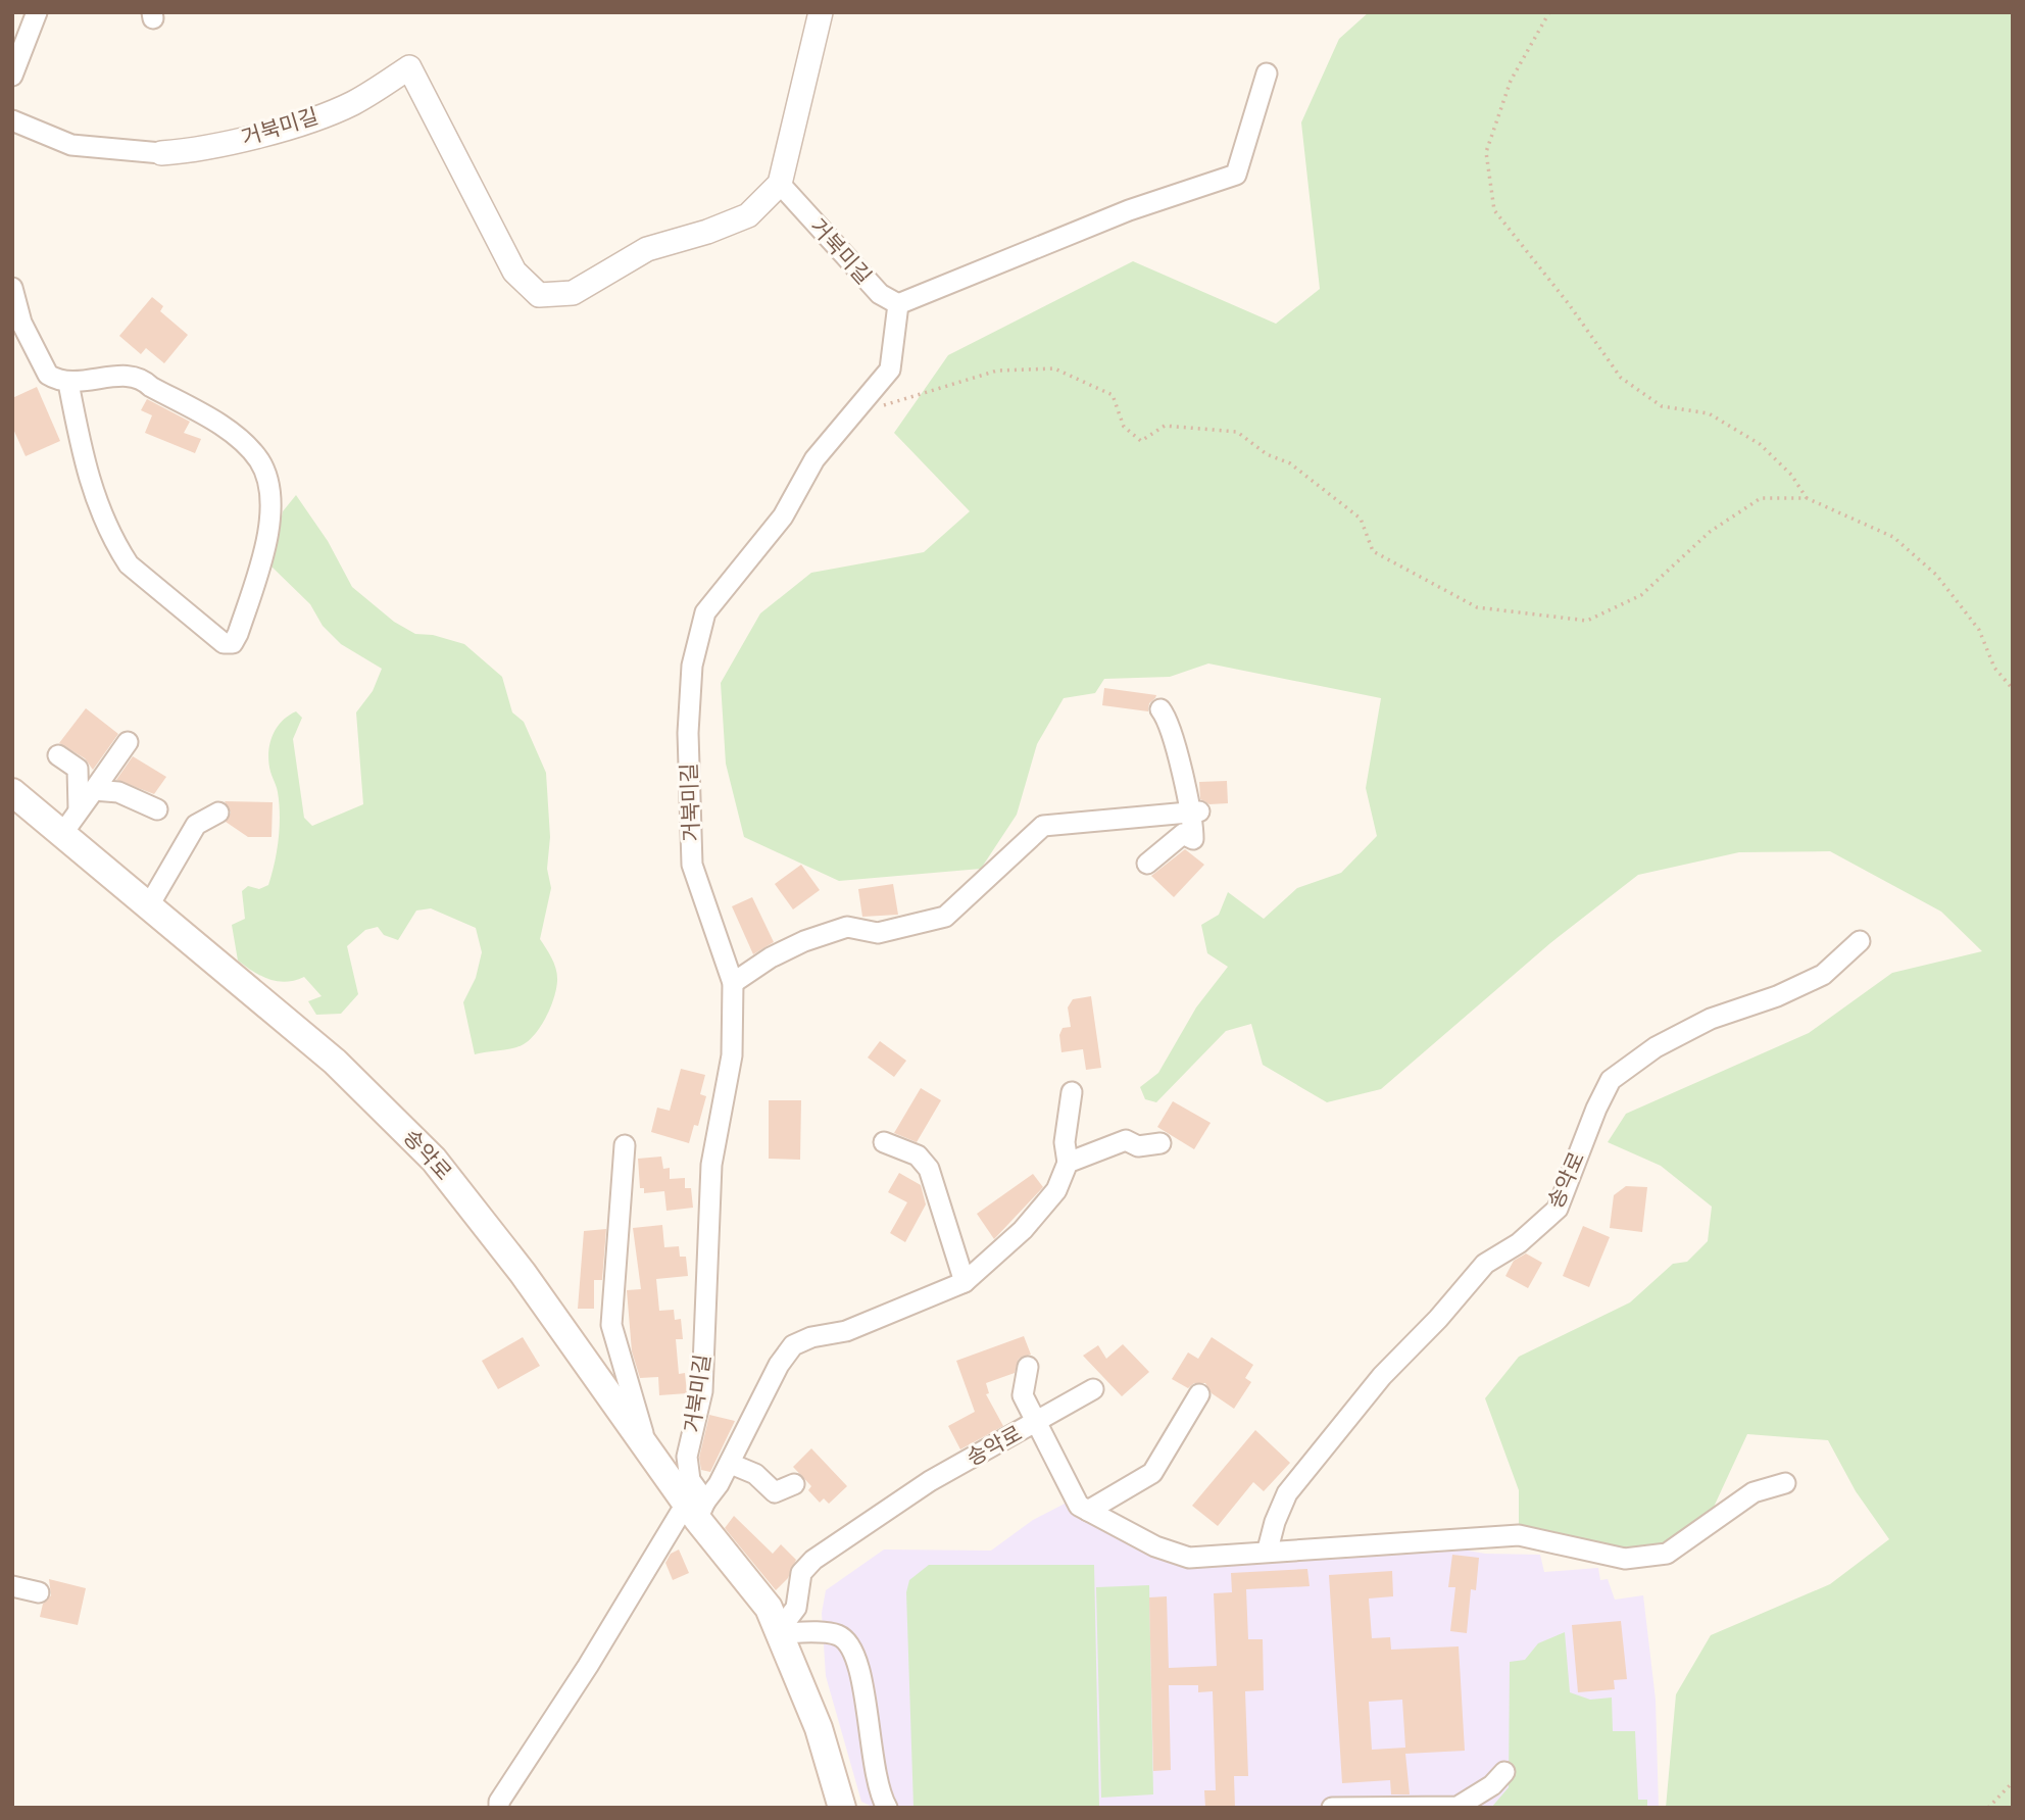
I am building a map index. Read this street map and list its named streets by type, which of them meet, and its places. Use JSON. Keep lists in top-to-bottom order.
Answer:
{
  "streets": {
    "main road": ["송악로"],
    "street": ["거북미길"]
  },
  "crossings": [
    ["거북미길", "송악로"]
  ]
}
